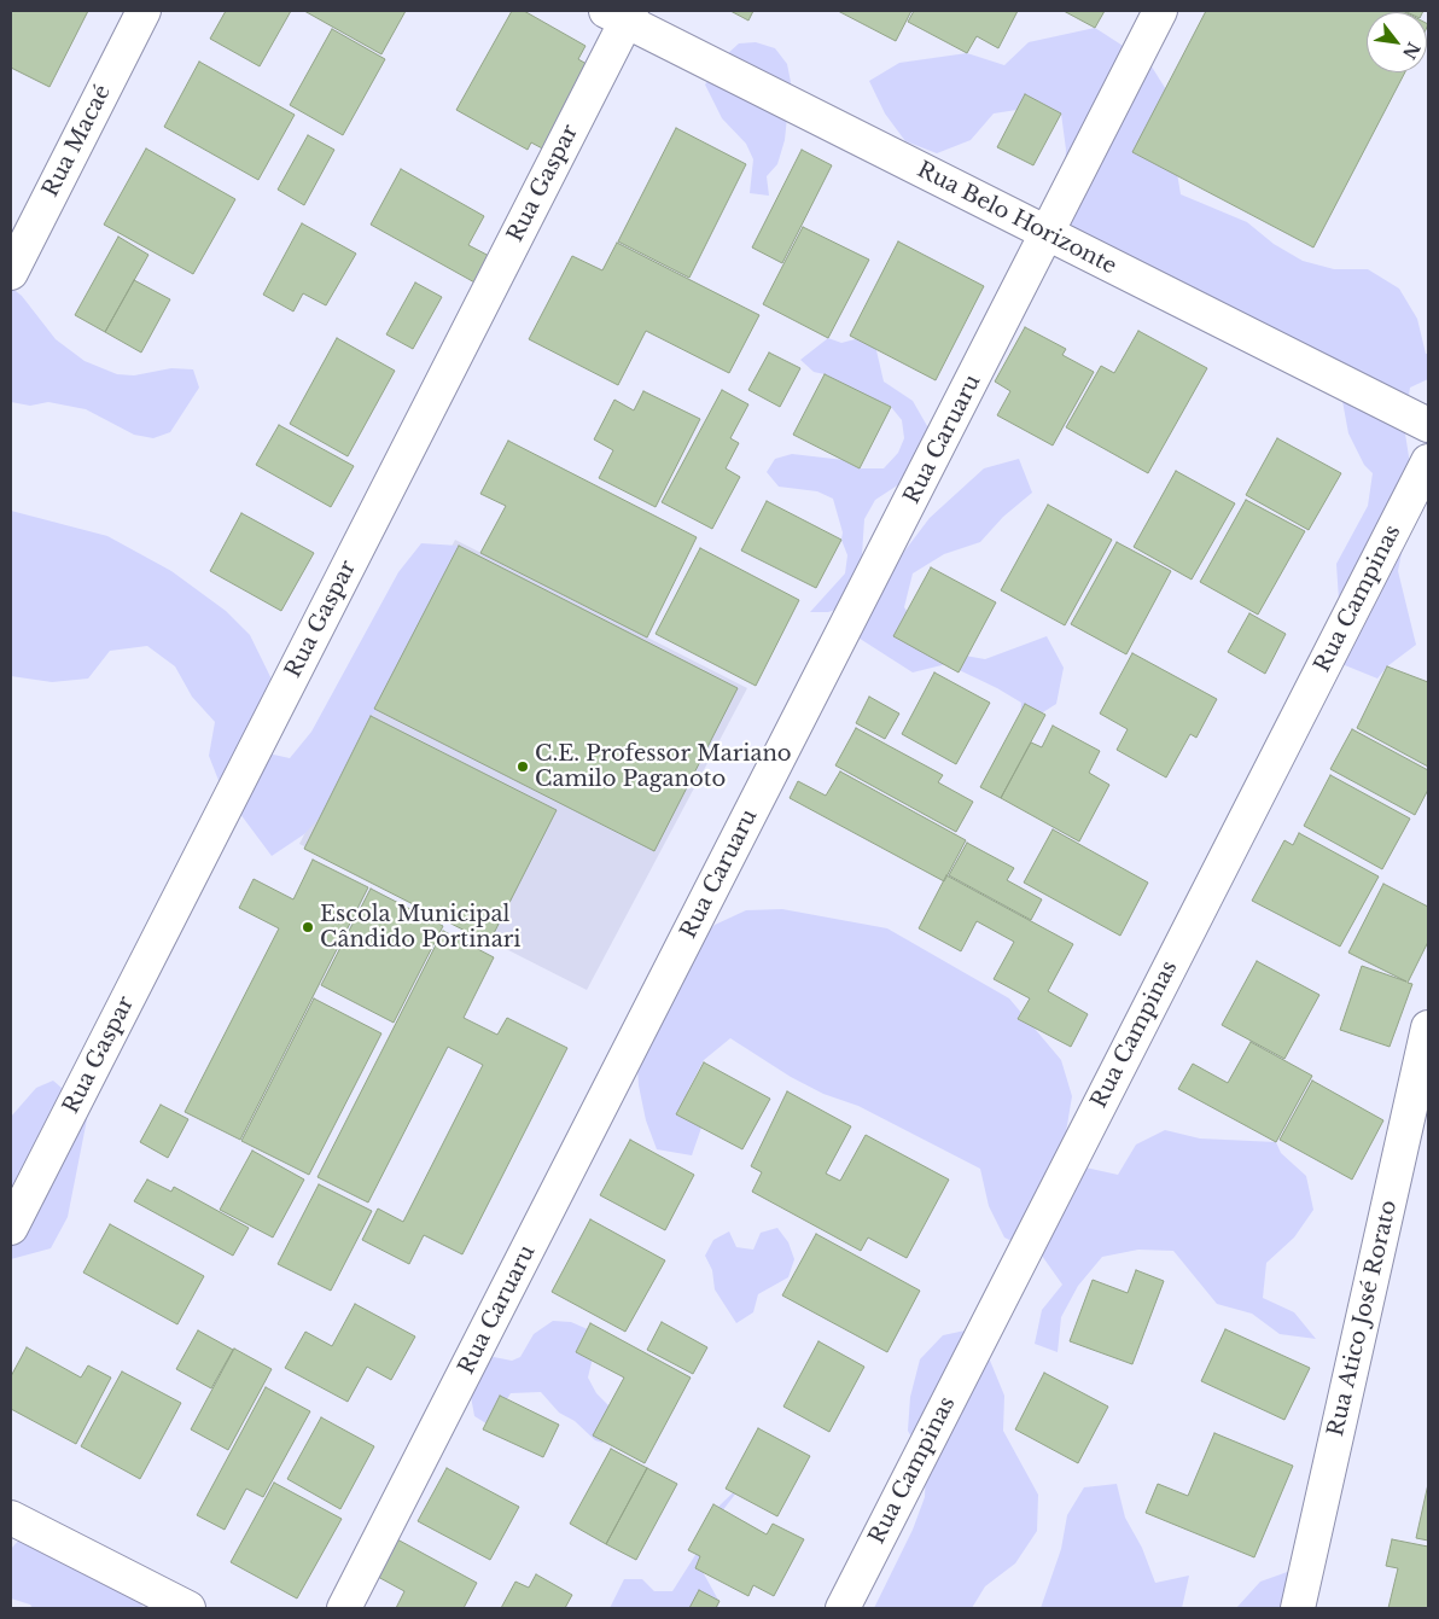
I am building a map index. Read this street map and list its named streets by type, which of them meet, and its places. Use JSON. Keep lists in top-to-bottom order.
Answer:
{
  "streets": {
    "street": [
      "Rua Macaé",
      "Rua Gaspar",
      "Rua Belo Horizonte",
      "Rua Caruaru",
      "Rua Campinas",
      "Rua Atico José Rorato"
    ]
  },
  "crossings": [
    ["Rua Gaspar", "Rua Belo Horizonte"],
    ["Rua Belo Horizonte", "Rua Caruaru"]
  ],
  "places": ["C.E. Professor Mariano Camilo Paganoto", "Escola Municipal Cândido Portinari"],
  "north": "bottom right"
}
